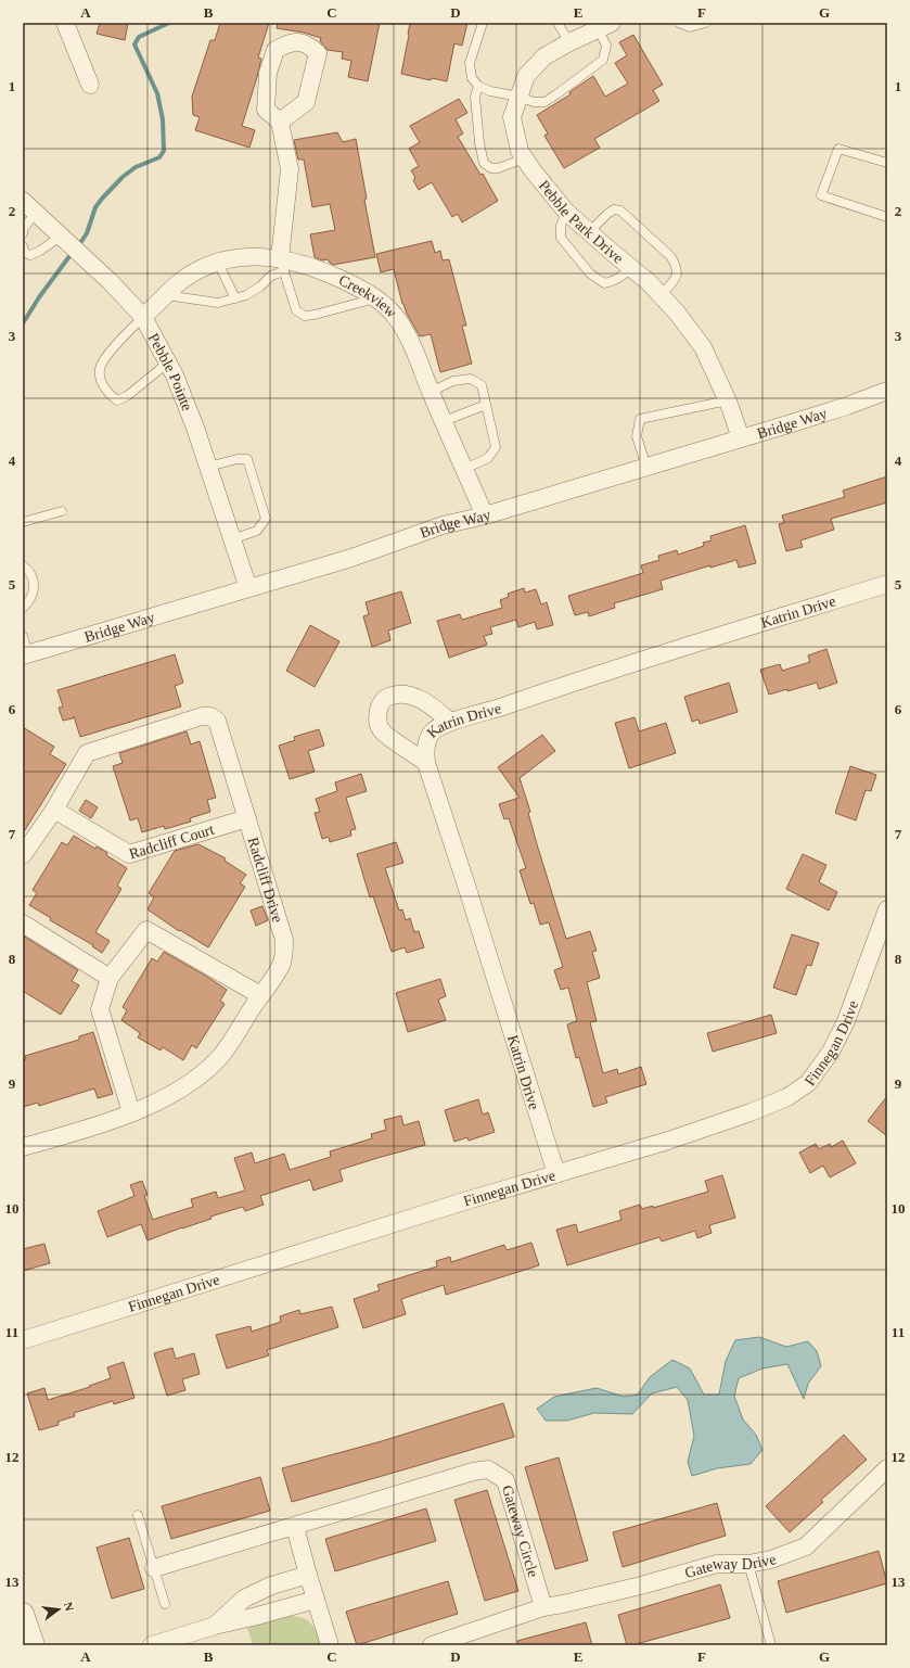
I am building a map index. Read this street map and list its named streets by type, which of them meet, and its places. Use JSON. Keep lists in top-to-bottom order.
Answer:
{
  "streets": {
    "street": [
      "Pebble Park Drive",
      "Creekview",
      "Pebble Pointe",
      "Bridge Way",
      "Katrin Drive",
      "Radcliff Court",
      "Radcliff Drive",
      "Finnegan Drive",
      "Gateway Circle",
      "Gateway Drive"
    ]
  },
  "crossings": [
    ["Pebble Park Drive", "Bridge Way"],
    ["Creekview", "Pebble Pointe"],
    ["Creekview", "Bridge Way"],
    ["Pebble Pointe", "Bridge Way"],
    ["Katrin Drive", "Finnegan Drive"],
    ["Radcliff Court", "Radcliff Drive"],
    ["Gateway Circle", "Gateway Drive"]
  ],
  "north": "right",
  "grid": {
    "columns": [
      "A",
      "B",
      "C",
      "D",
      "E",
      "F",
      "G"
    ],
    "rows": [
      "1",
      "2",
      "3",
      "4",
      "5",
      "6",
      "7",
      "8",
      "9",
      "10",
      "11",
      "12",
      "13"
    ]
  }
}
